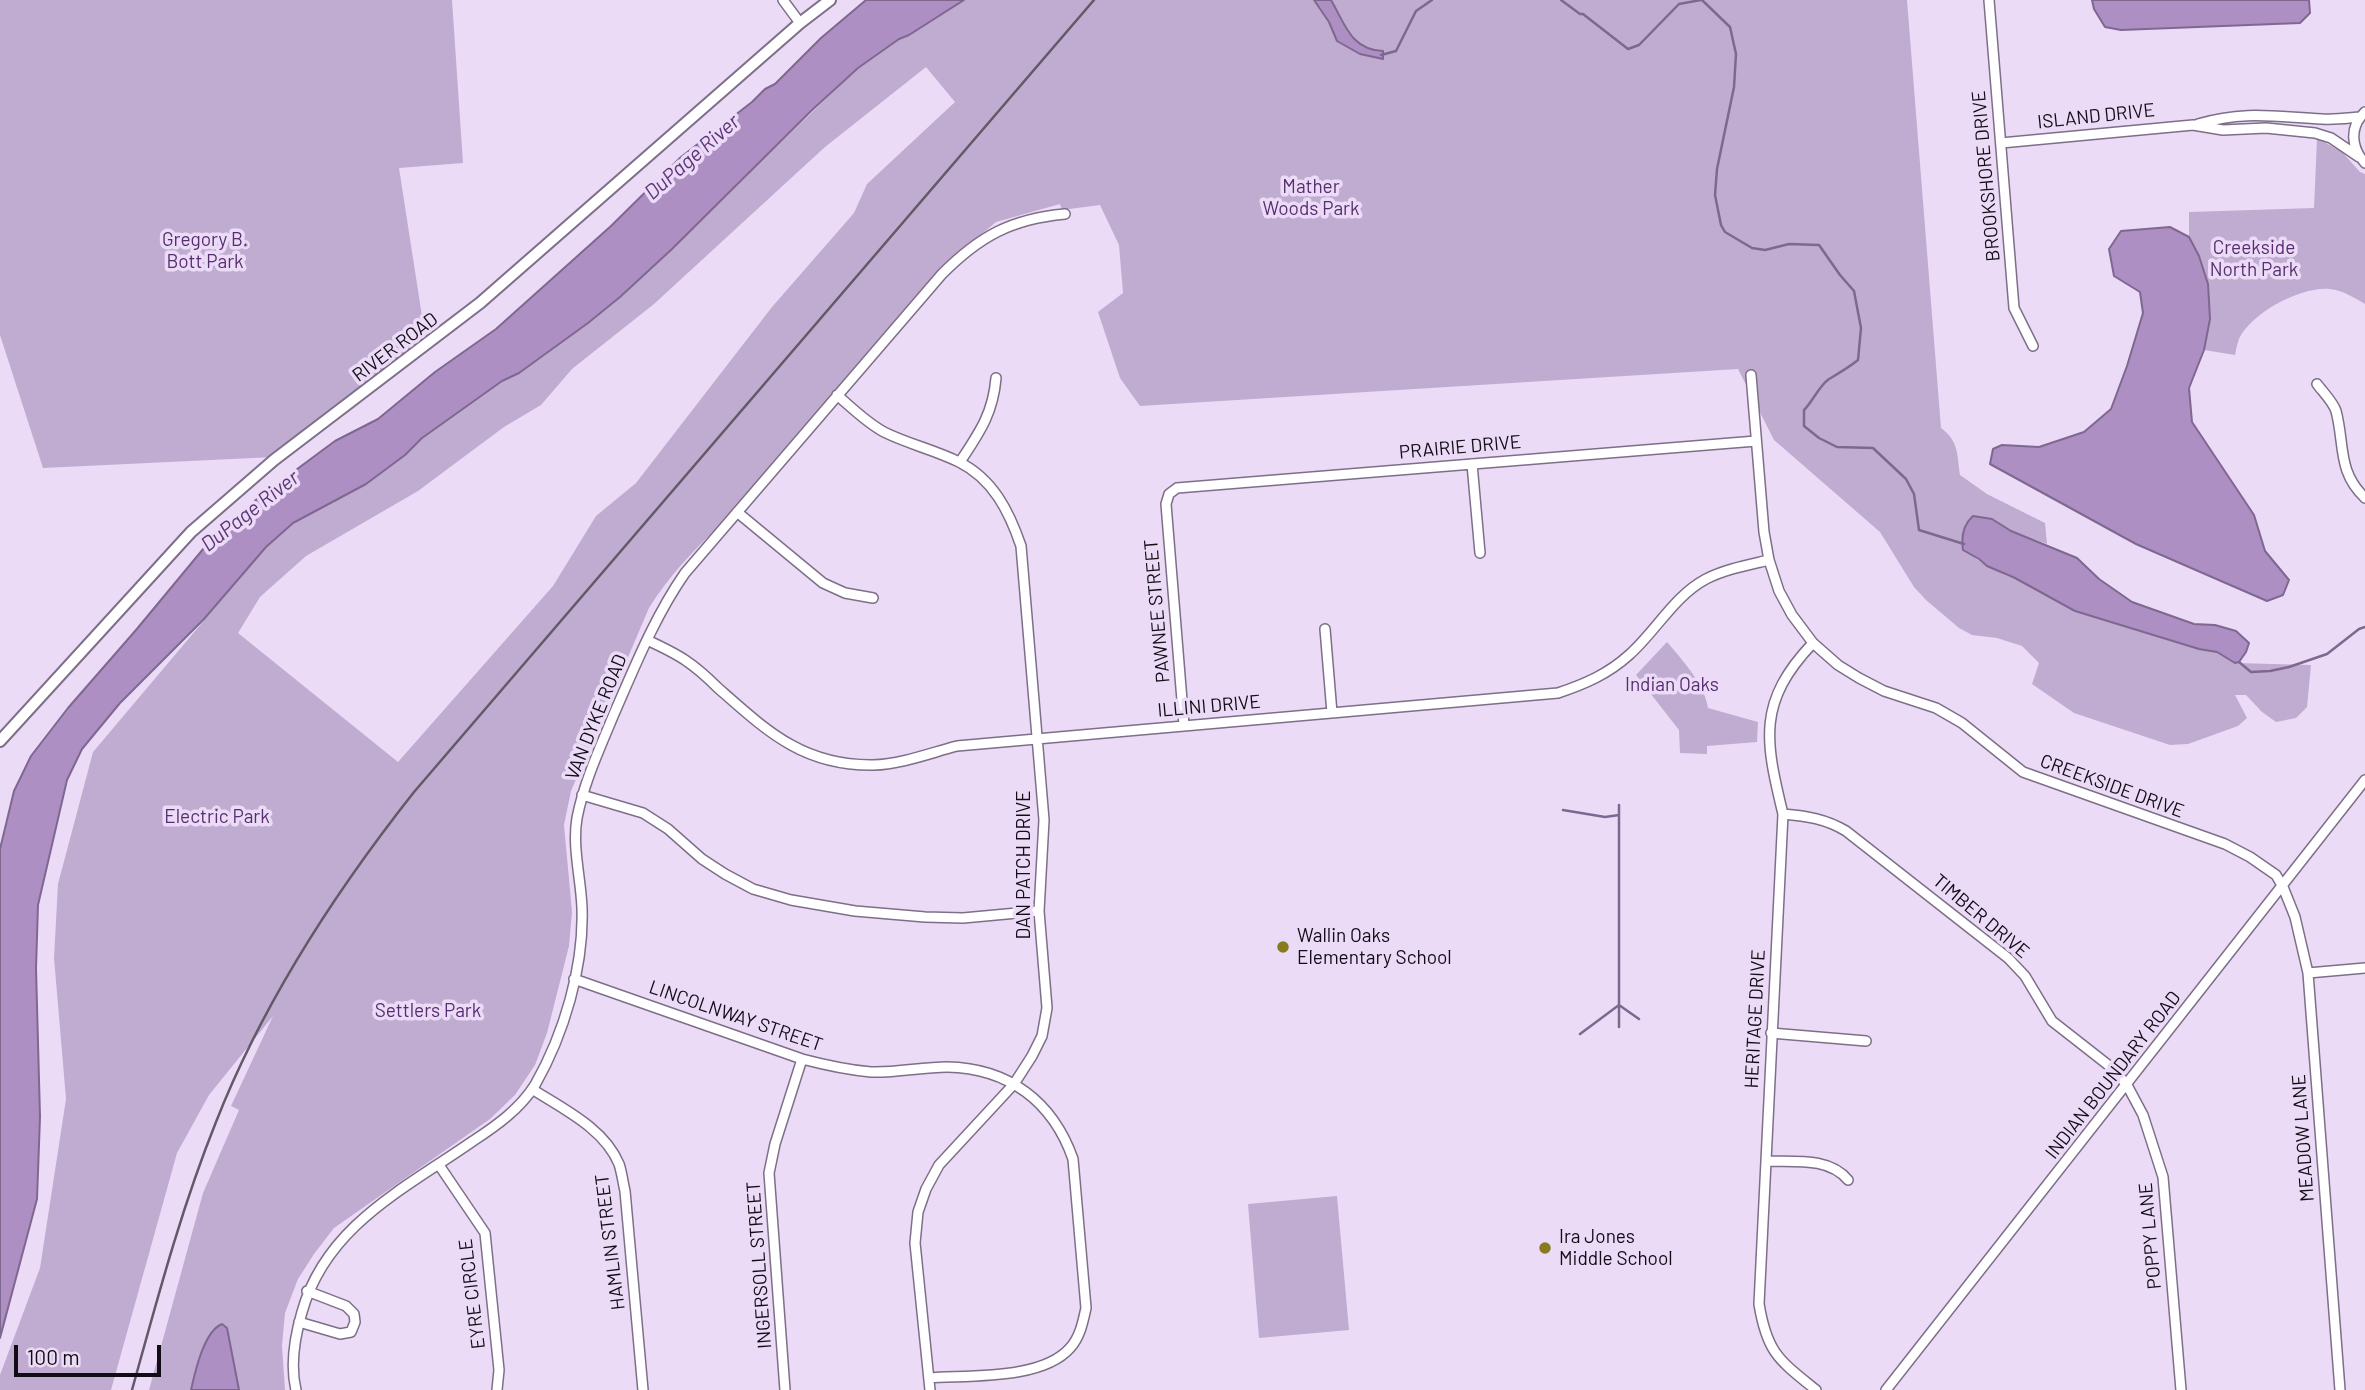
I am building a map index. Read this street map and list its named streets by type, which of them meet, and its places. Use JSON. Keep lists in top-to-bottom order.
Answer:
{
  "streets": {
    "street": [
      "ISLAND DRIVE",
      "BROOKSHORE DRIVE",
      "RIVER ROAD",
      "PRAIRIE DRIVE",
      "PAWNEE STREET",
      "ILLINI DRIVE",
      "VAN DYKE ROAD",
      "CREEKSIDE DRIVE",
      "DAN PATCH DRIVE",
      "TIMBER DRIVE",
      "LINCOLNWAY STREET",
      "HERITAGE DRIVE",
      "INDIAN BOUNDARY ROAD",
      "MEADOW LANE",
      "POPPY LANE",
      "HAMLIN STREET",
      "INGERSOLL STREET",
      "EYRE CIRCLE"
    ]
  },
  "crossings": [
    ["ISLAND DRIVE", "BROOKSHORE DRIVE"],
    ["PRAIRIE DRIVE", "PAWNEE STREET"],
    ["PRAIRIE DRIVE", "CREEKSIDE DRIVE"],
    ["PAWNEE STREET", "ILLINI DRIVE"],
    ["ILLINI DRIVE", "VAN DYKE ROAD"],
    ["ILLINI DRIVE", "CREEKSIDE DRIVE"],
    ["ILLINI DRIVE", "DAN PATCH DRIVE"],
    ["VAN DYKE ROAD", "DAN PATCH DRIVE"],
    ["VAN DYKE ROAD", "LINCOLNWAY STREET"],
    ["VAN DYKE ROAD", "HAMLIN STREET"],
    ["VAN DYKE ROAD", "EYRE CIRCLE"],
    ["CREEKSIDE DRIVE", "HERITAGE DRIVE"],
    ["CREEKSIDE DRIVE", "INDIAN BOUNDARY ROAD"],
    ["CREEKSIDE DRIVE", "MEADOW LANE"],
    ["DAN PATCH DRIVE", "LINCOLNWAY STREET"],
    ["TIMBER DRIVE", "HERITAGE DRIVE"],
    ["TIMBER DRIVE", "INDIAN BOUNDARY ROAD"],
    ["TIMBER DRIVE", "POPPY LANE"],
    ["LINCOLNWAY STREET", "INGERSOLL STREET"],
    ["INDIAN BOUNDARY ROAD", "MEADOW LANE"],
    ["INDIAN BOUNDARY ROAD", "POPPY LANE"]
  ],
  "water": ["DuPage River"],
  "parks": [
    "Mather Woods Park",
    "Gregory B. Bott Park",
    "Creekside North Park",
    "Indian Oaks",
    "Electric Park",
    "Settlers Park"
  ],
  "places": ["Wallin Oaks Elementary School", "Ira Jones Middle School"],
  "scale_bar": "100 m"
}
